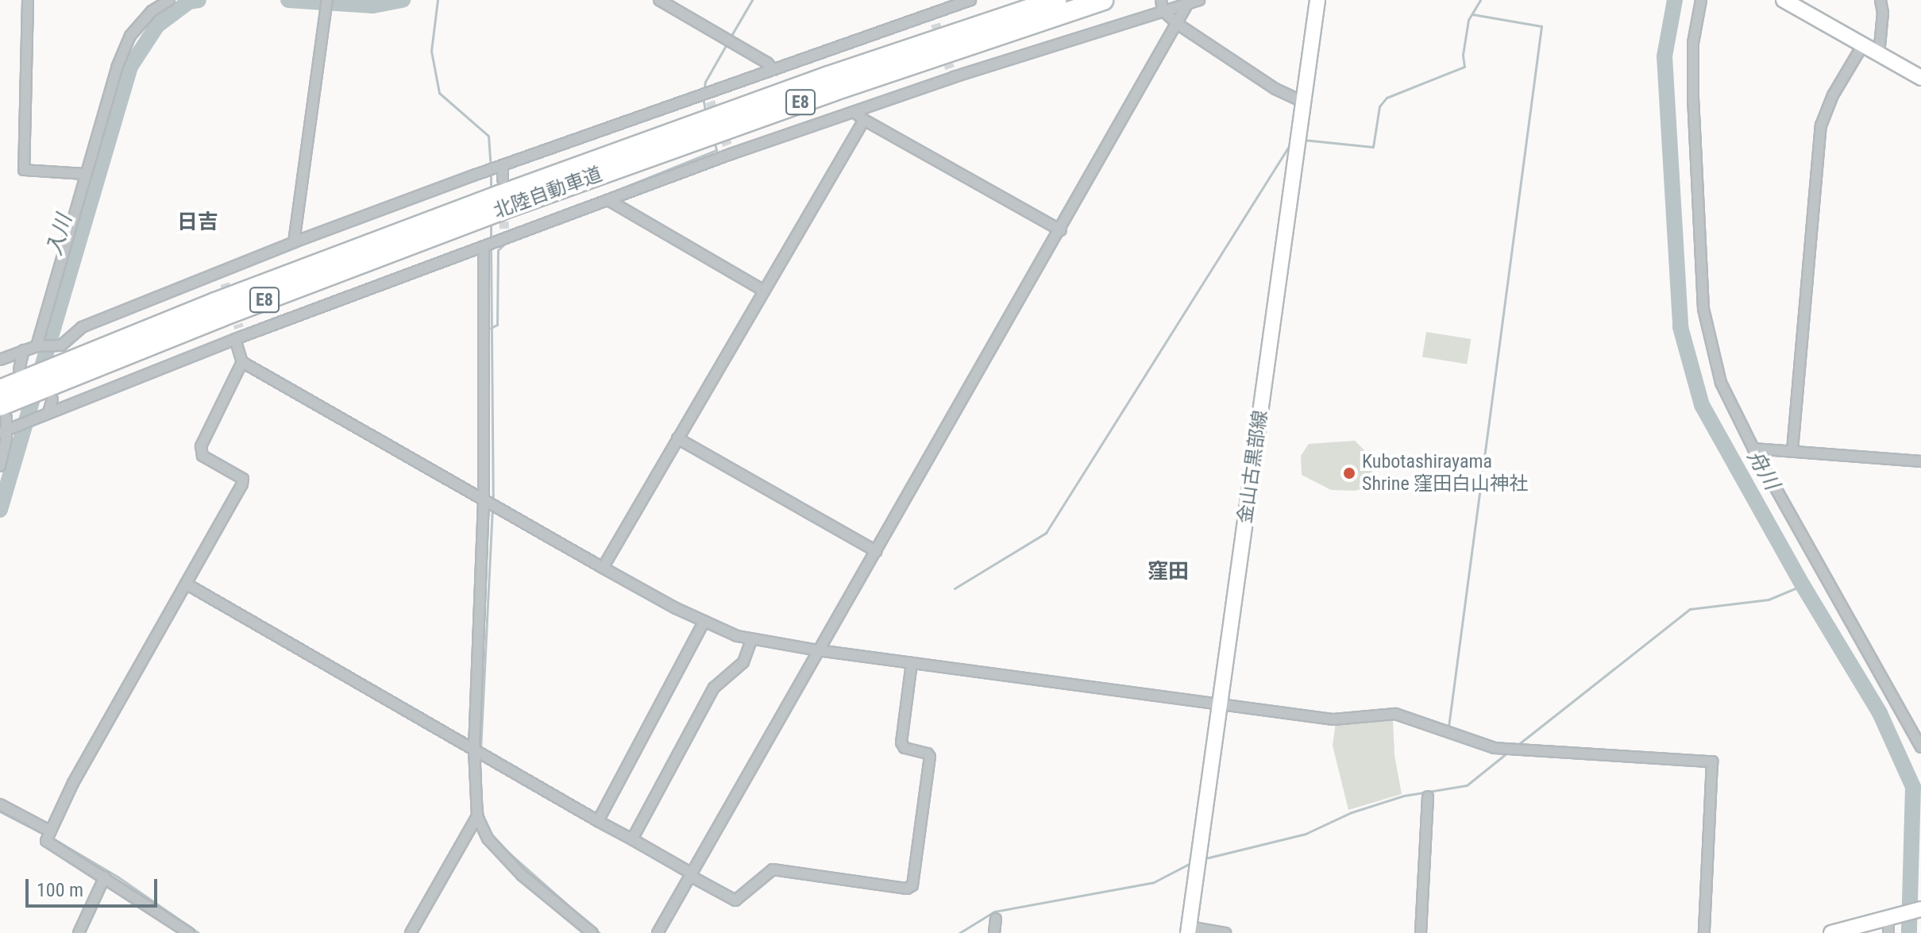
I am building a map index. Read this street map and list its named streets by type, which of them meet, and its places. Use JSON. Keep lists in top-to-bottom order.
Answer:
{
  "streets": {
    "highway": ["E8", "北陸自動車道"],
    "main road": ["金山古黒部線"]
  },
  "districts": ["日吉", "窪田"],
  "water": ["入川", "舟川"],
  "places": ["Kubotashirayama Shrine 窪田白山神社"],
  "scale_bar": "100 m"
}
